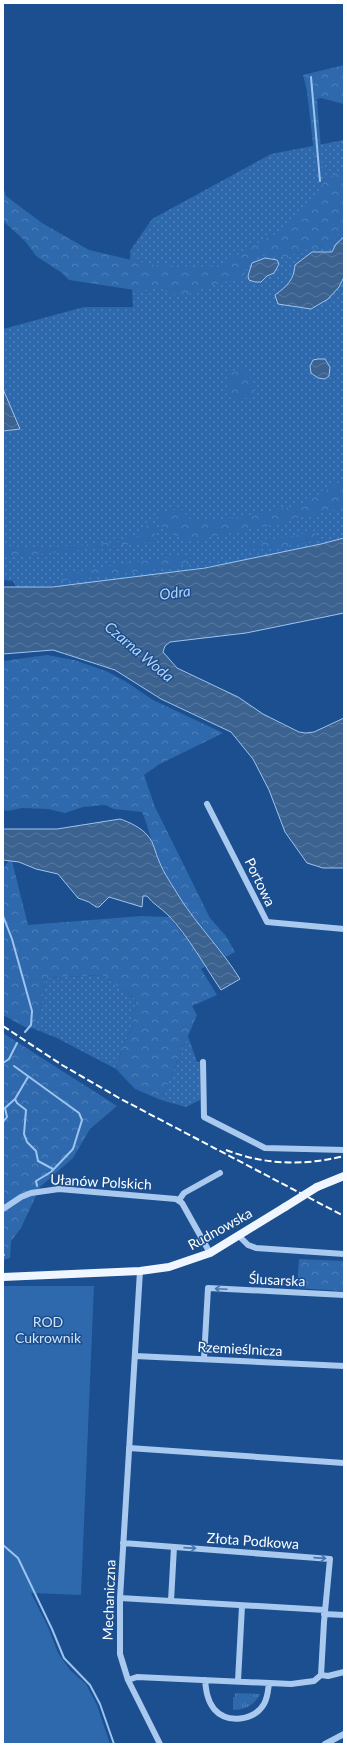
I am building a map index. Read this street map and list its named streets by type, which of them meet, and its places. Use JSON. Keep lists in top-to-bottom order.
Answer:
{
  "streets": {
    "main road": ["Rudnowska"],
    "street": [
      "Portowa",
      "Ułanów Polskich",
      "Ślusarska",
      "Rzemieślnicza",
      "Złota Podkowa",
      "Mechaniczna"
    ]
  },
  "crossings": [
    ["Rudnowska", "Mechaniczna"],
    ["Ślusarska", "Rzemieślnicza"],
    ["Rzemieślnicza", "Mechaniczna"],
    ["Złota Podkowa", "Mechaniczna"]
  ],
  "water": ["Odra", "Czarna Woda"],
  "parks": ["ROD Cukrownik"]
}
